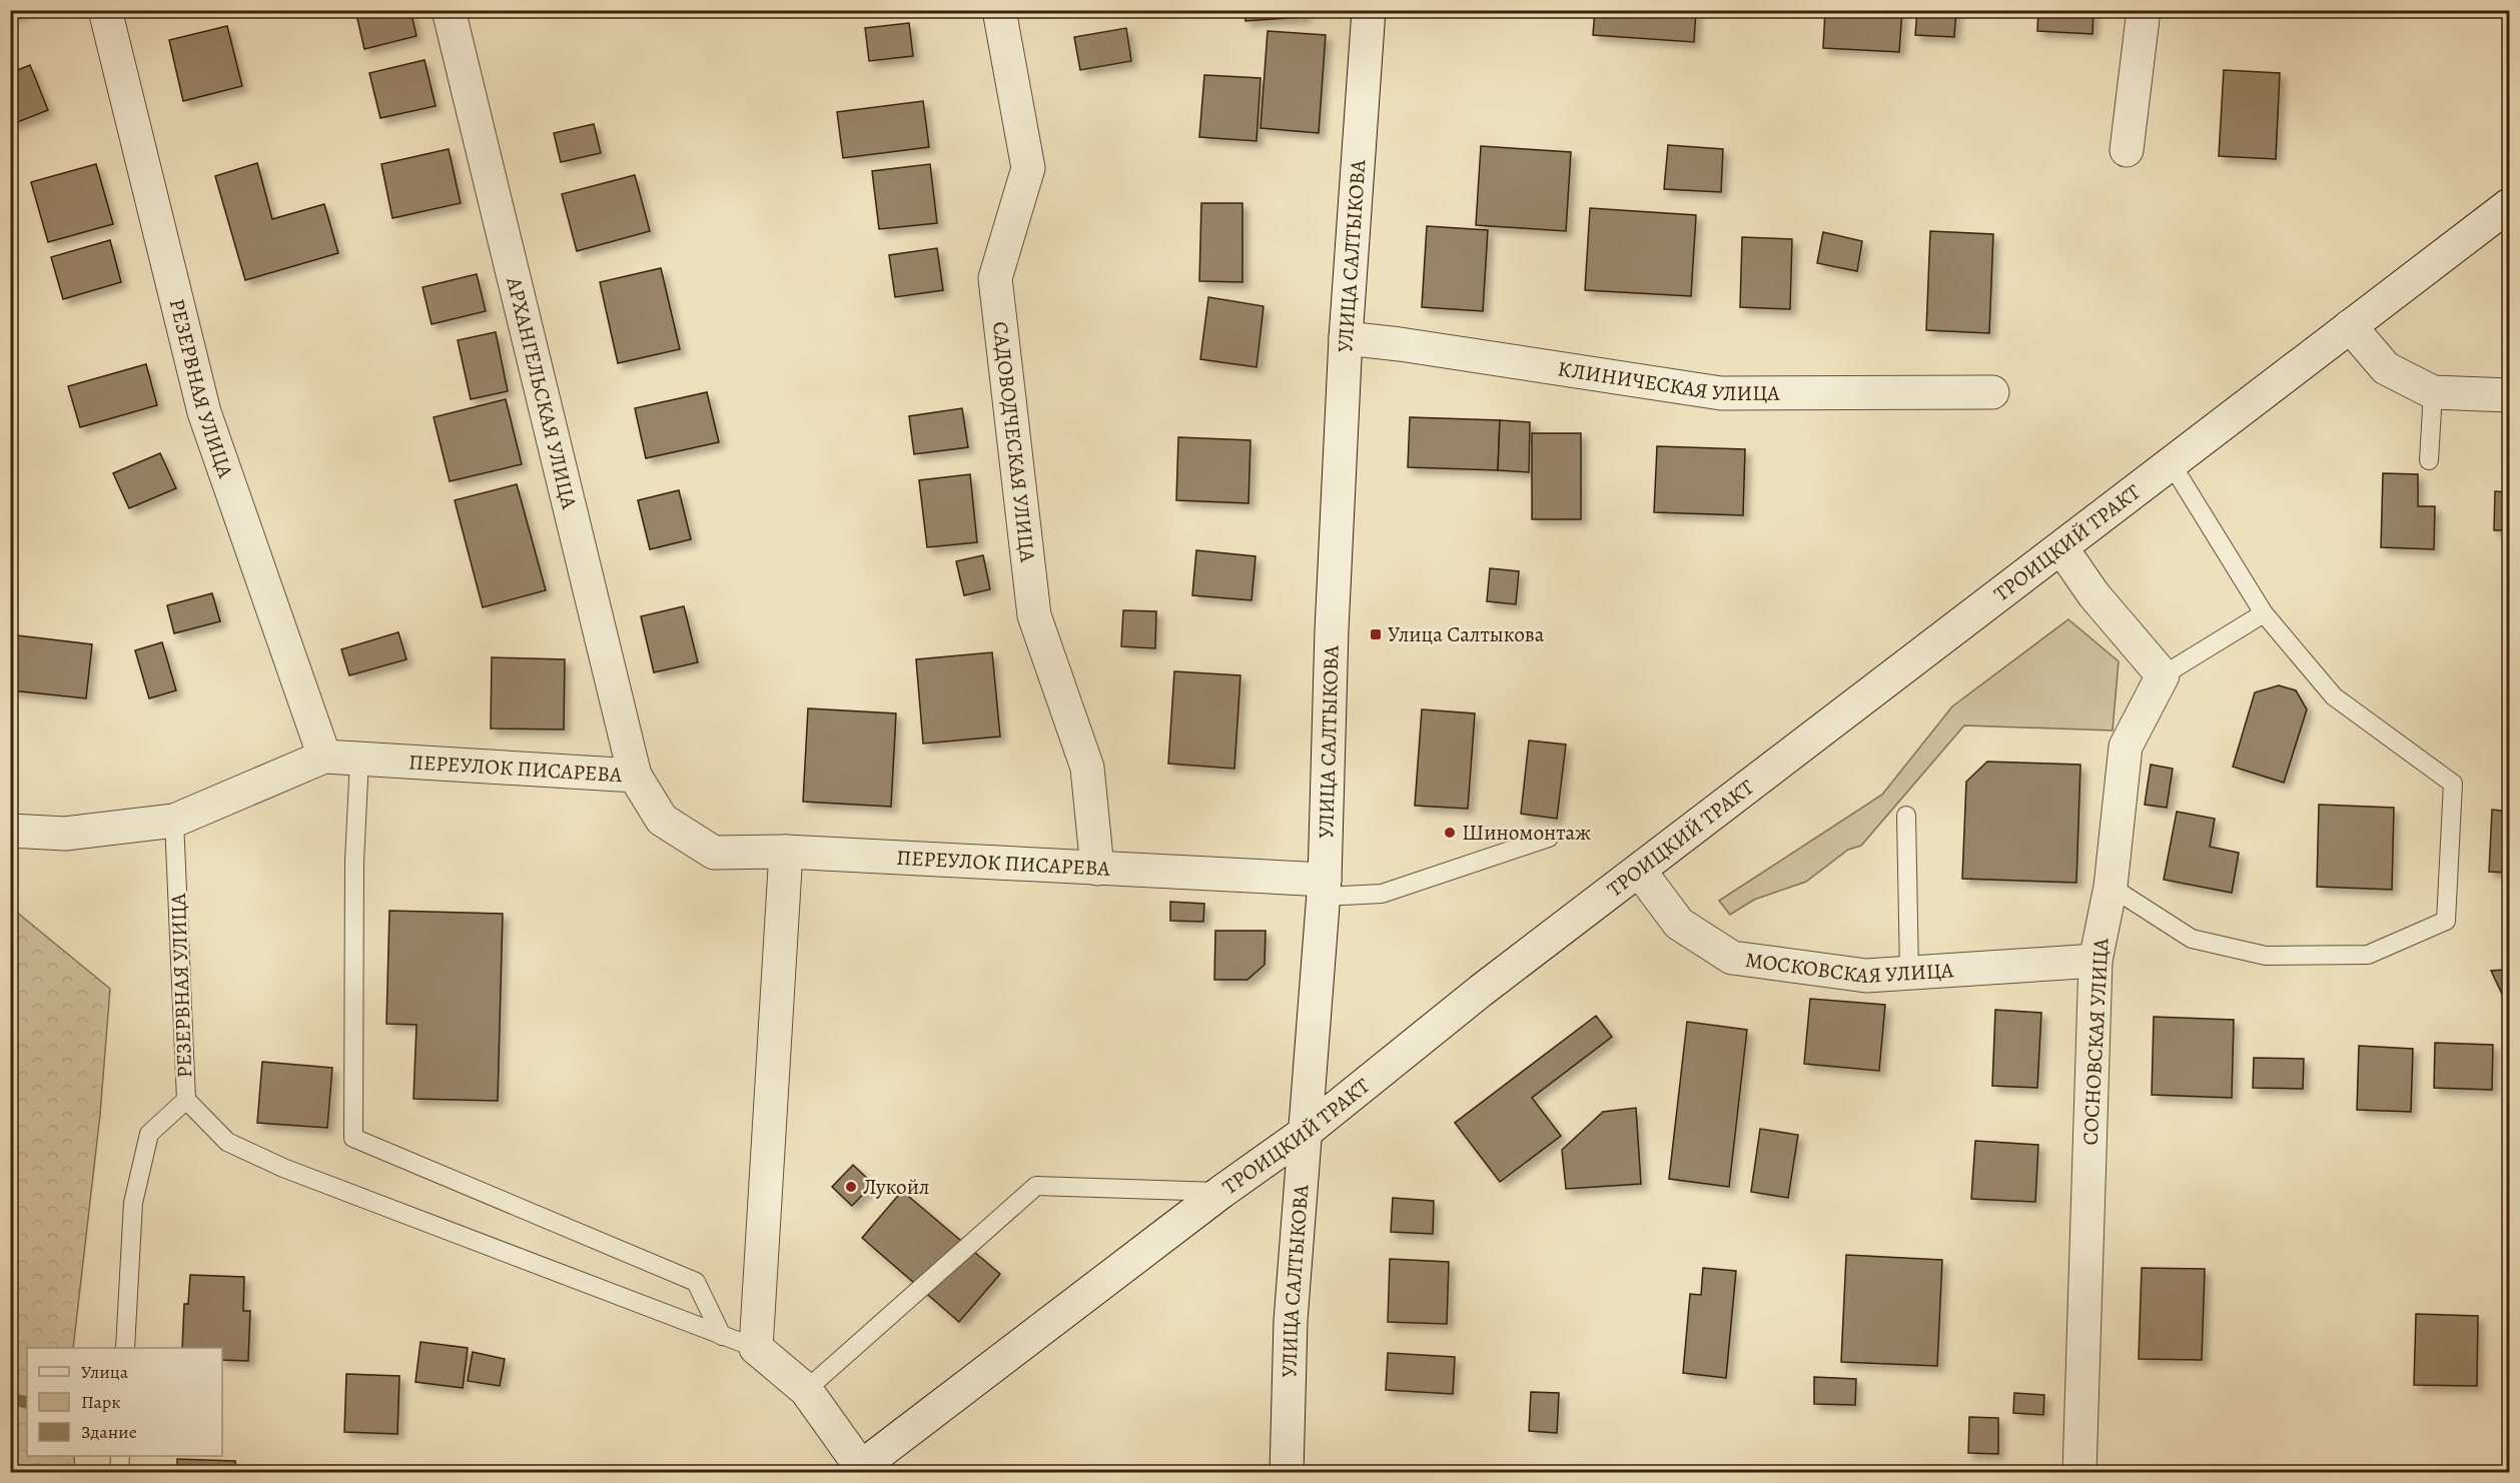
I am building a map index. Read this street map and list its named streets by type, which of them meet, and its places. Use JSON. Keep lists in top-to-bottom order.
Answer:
{
  "streets": {
    "street": [
      "УЛИЦА САЛТЫКОВА",
      "КЛИНИЧЕСКАЯ УЛИЦА",
      "РЕЗЕРВНАЯ УЛИЦА",
      "АРХАНГЕЛЬСКАЯ УЛИЦА",
      "САДОВОДЧЕСКАЯ УЛИЦА",
      "ТРОИЦКИЙ ТРАКТ",
      "ПЕРЕУЛОК ПИСАРЕВА",
      "МОСКОВСКАЯ УЛИЦА",
      "СОСНОВСКАЯ УЛИЦА"
    ]
  },
  "crossings": [
    ["УЛИЦА САЛТЫКОВА", "КЛИНИЧЕСКАЯ УЛИЦА"],
    ["УЛИЦА САЛТЫКОВА", "ТРОИЦКИЙ ТРАКТ"],
    ["УЛИЦА САЛТЫКОВА", "ПЕРЕУЛОК ПИСАРЕВА"],
    ["РЕЗЕРВНАЯ УЛИЦА", "ПЕРЕУЛОК ПИСАРЕВА"],
    ["АРХАНГЕЛЬСКАЯ УЛИЦА", "ПЕРЕУЛОК ПИСАРЕВА"],
    ["САДОВОДЧЕСКАЯ УЛИЦА", "ПЕРЕУЛОК ПИСАРЕВА"],
    ["ТРОИЦКИЙ ТРАКТ", "МОСКОВСКАЯ УЛИЦА"],
    ["МОСКОВСКАЯ УЛИЦА", "СОСНОВСКАЯ УЛИЦА"]
  ],
  "places": {
    "transit": ["Улица Салтыкова"],
    "other": ["Шиномонтаж", "Лукойл"]
  },
  "legend": ["Улица", "Парк", "Здание"]
}
